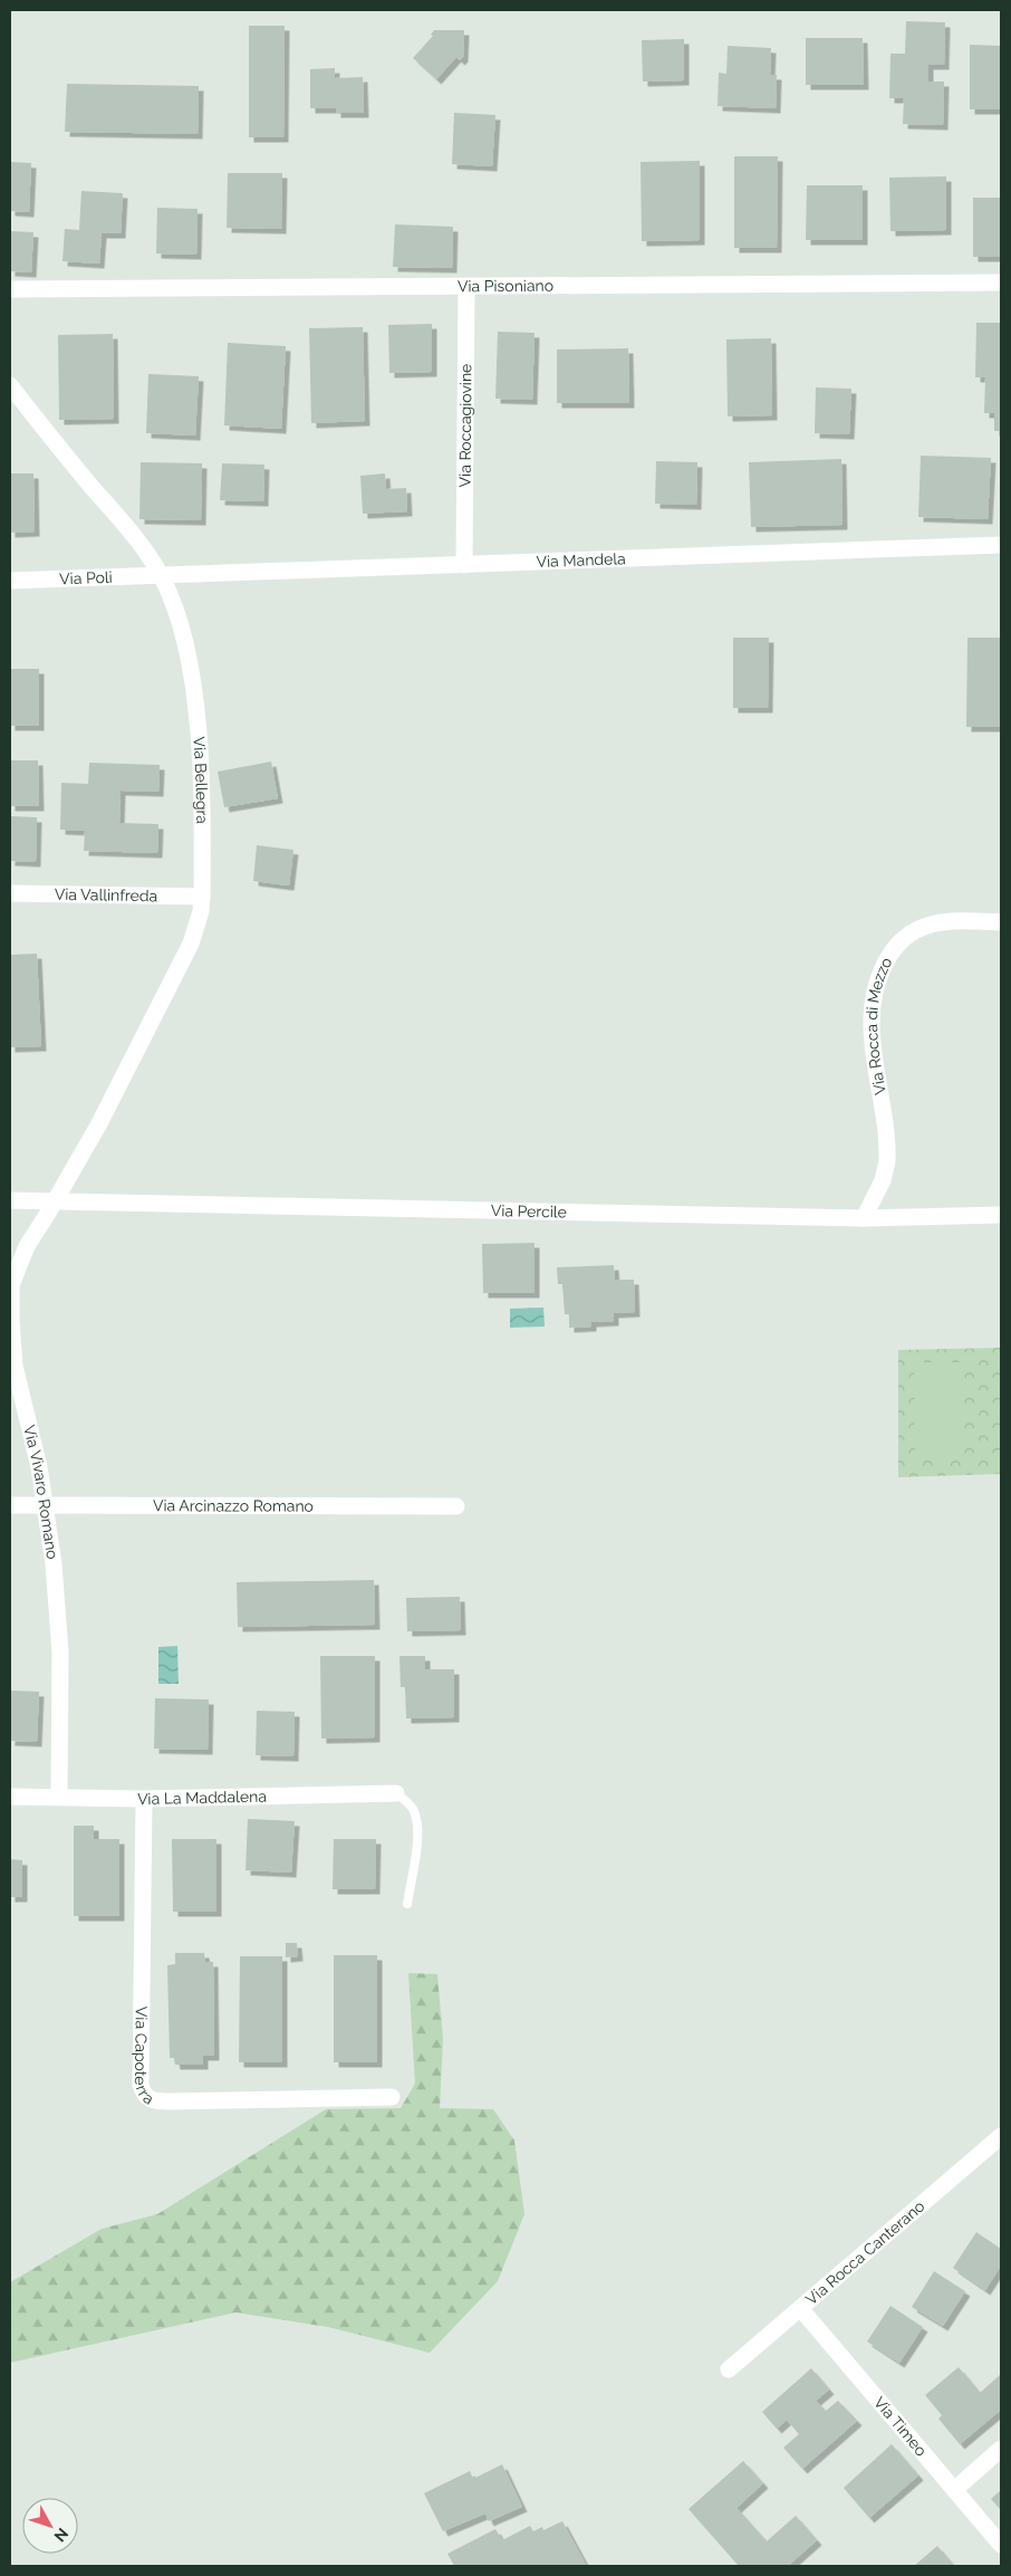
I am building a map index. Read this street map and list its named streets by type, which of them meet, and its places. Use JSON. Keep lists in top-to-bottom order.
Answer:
{
  "streets": {
    "street": [
      "Via Pisoniano",
      "Via Roccagiovine",
      "Via Mandela",
      "Via Poli",
      "Via Bellegra",
      "Via Vallinfreda",
      "Via Rocca di Mezzo",
      "Via Percile",
      "Via Vivaro Romano",
      "Via Arcinazzo Romano",
      "Via La Maddalena",
      "Via Capoterra",
      "Via Rocca Canterano",
      "Via Timeo"
    ]
  },
  "crossings": [
    ["Via Pisoniano", "Via Roccagiovine"],
    ["Via Roccagiovine", "Via Mandela"],
    ["Via Mandela", "Via Poli"],
    ["Via Mandela", "Via Bellegra"],
    ["Via Poli", "Via Bellegra"],
    ["Via Bellegra", "Via Vallinfreda"],
    ["Via Bellegra", "Via Percile"],
    ["Via Bellegra", "Via Vivaro Romano"],
    ["Via Rocca di Mezzo", "Via Percile"],
    ["Via Percile", "Via Vivaro Romano"],
    ["Via Vivaro Romano", "Via Arcinazzo Romano"],
    ["Via Vivaro Romano", "Via La Maddalena"],
    ["Via La Maddalena", "Via Capoterra"],
    ["Via Rocca Canterano", "Via Timeo"]
  ],
  "north": "bottom right"
}
